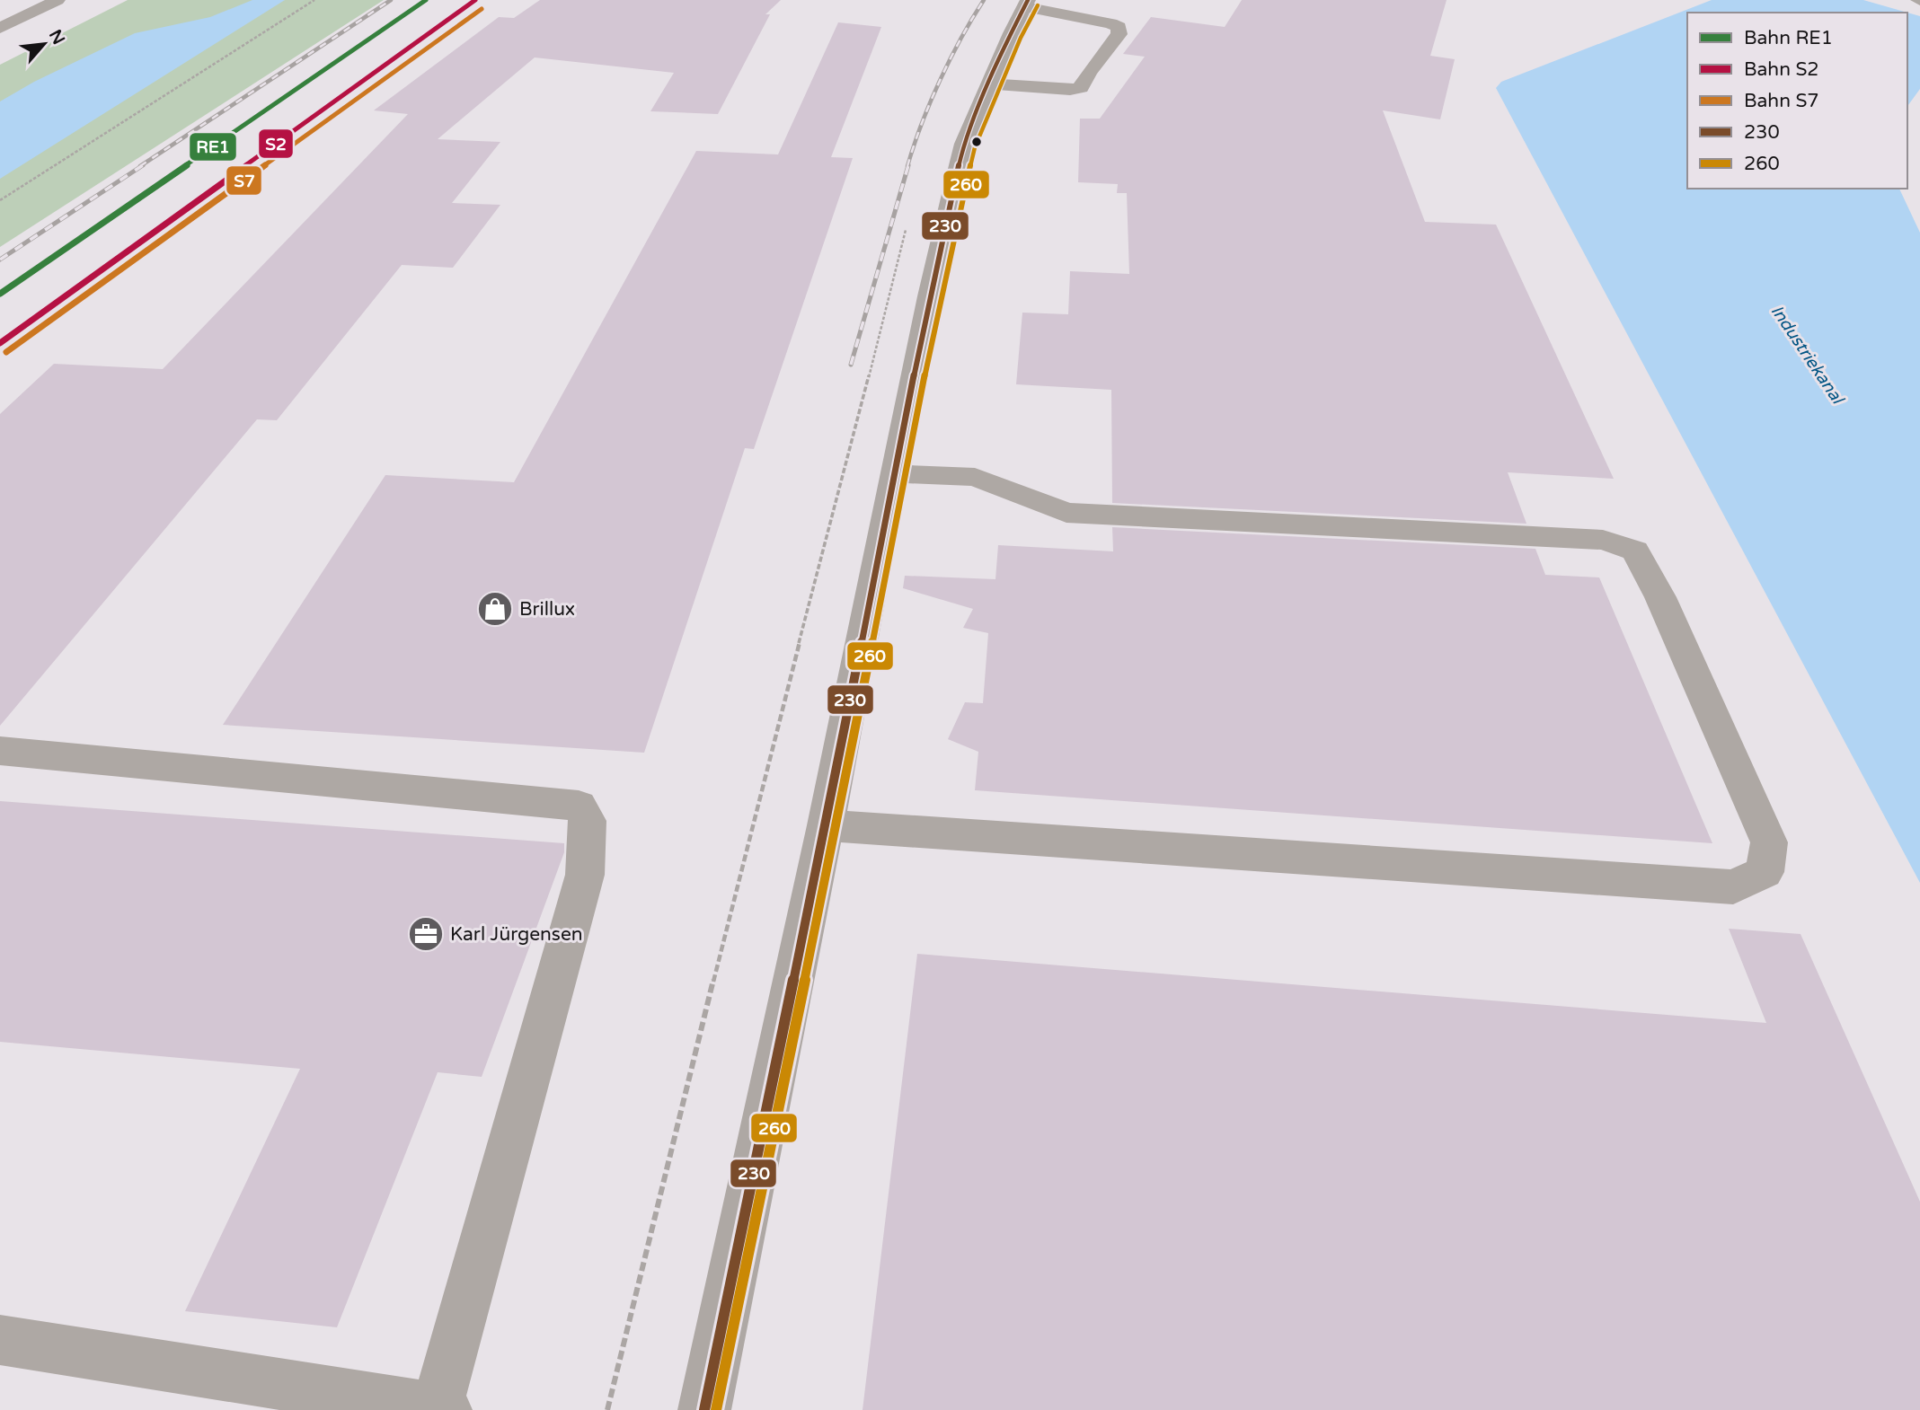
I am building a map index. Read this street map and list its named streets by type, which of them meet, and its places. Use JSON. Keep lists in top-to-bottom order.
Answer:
{
  "water": ["Industriekanal"],
  "places": {
    "shop": ["Brillux"],
    "office": ["Karl Jürgensen"]
  },
  "lines": [
    "rail line RE1",
    "rail line S2",
    "transit line 230",
    "transit line 260",
    "rail line S7"
  ],
  "legend": [
    "Bahn RE1",
    "Bahn S2",
    "Bahn S7",
    "230",
    "260"
  ],
  "north": "top right"
}
